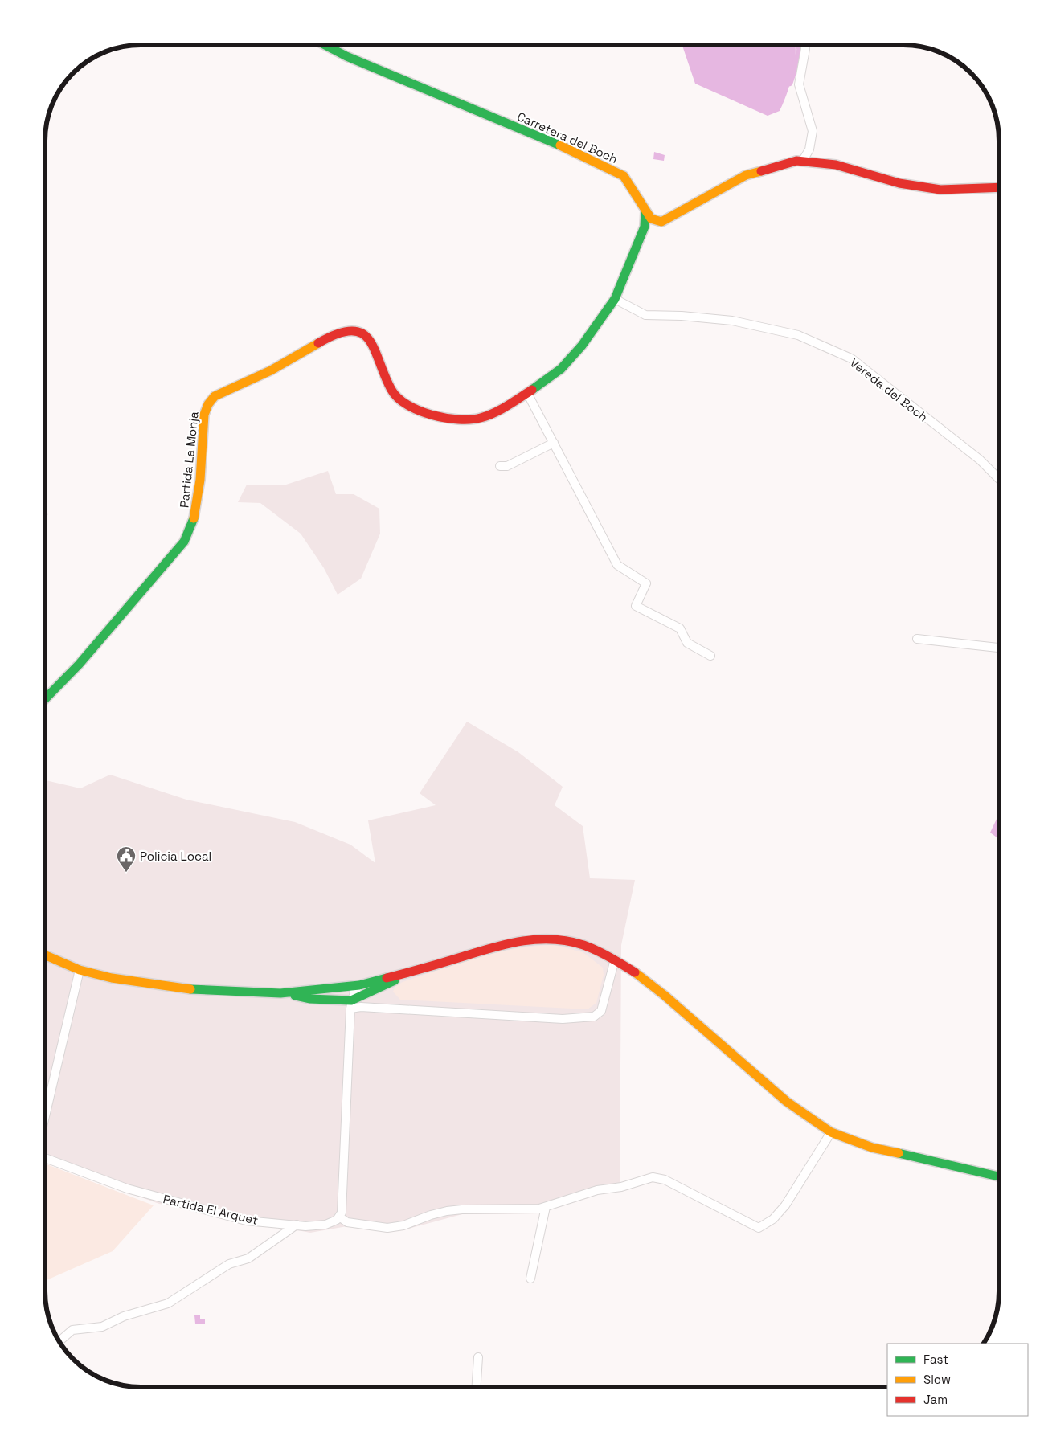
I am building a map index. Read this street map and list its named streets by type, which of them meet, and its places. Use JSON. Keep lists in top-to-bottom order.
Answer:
{
  "streets": {
    "street": [
      "Carretera del Boch",
      "Vereda del Boch",
      "Partida La Monja",
      "Partida El Arquet"
    ]
  },
  "crossings": [
    ["Carretera del Boch", "Partida La Monja"],
    ["Vereda del Boch", "Partida La Monja"]
  ],
  "places": {
    "public building": ["Policia Local"]
  },
  "legend": ["Fast", "Slow", "Jam"]
}
